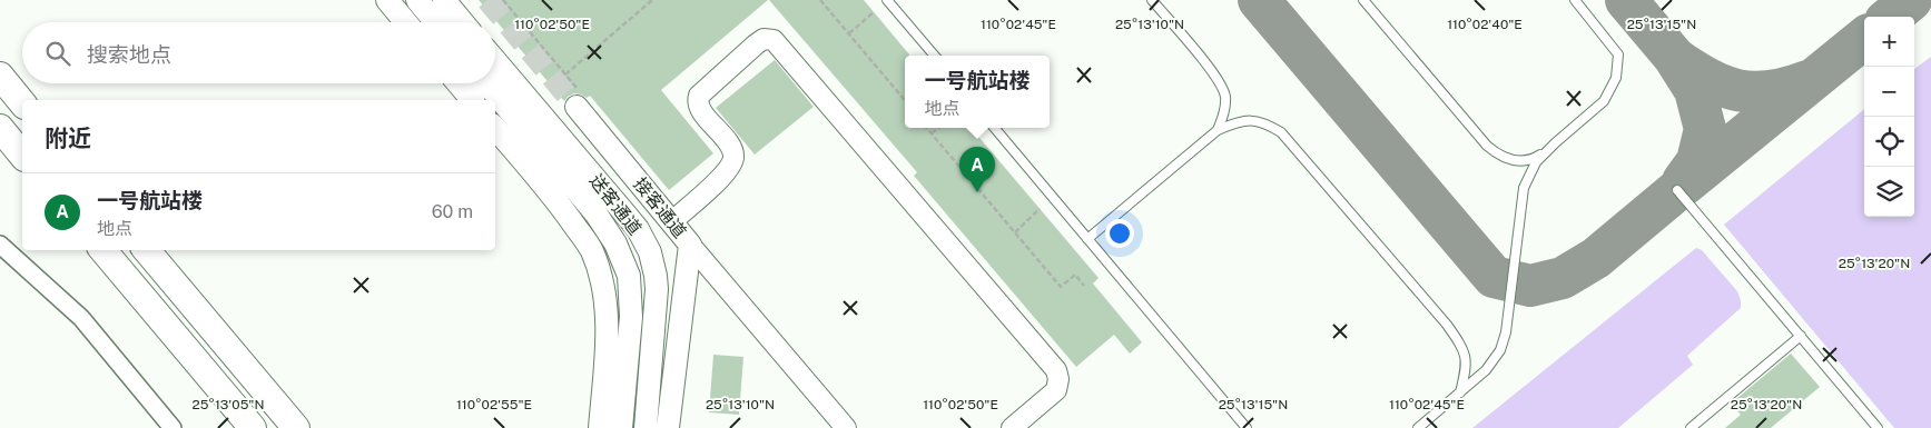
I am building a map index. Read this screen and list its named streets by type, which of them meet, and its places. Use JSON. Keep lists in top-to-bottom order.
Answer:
{
  "streets": {
    "main road": ["送客通道", "接客通道"]
  },
  "page": {
    "map_buttons": ["+", "−"],
    "search": "搜索地点",
    "popup": ["一号航站楼", "地点"],
    "heading": "附近",
    "pins": "A",
    "list": [
      {
        "mark": "A",
        "name": "一号航站楼",
        "note": "地点",
        "value": "60 m"
      }
    ]
  },
  "coordinates": [
    "110°02'50\"E",
    "110°02'45\"E",
    "25°13'10\"N",
    "110°02'40\"E",
    "25°13'15\"N",
    "25°13'20\"N",
    "25°13'05\"N",
    "110°02'55\"E"
  ]
}
